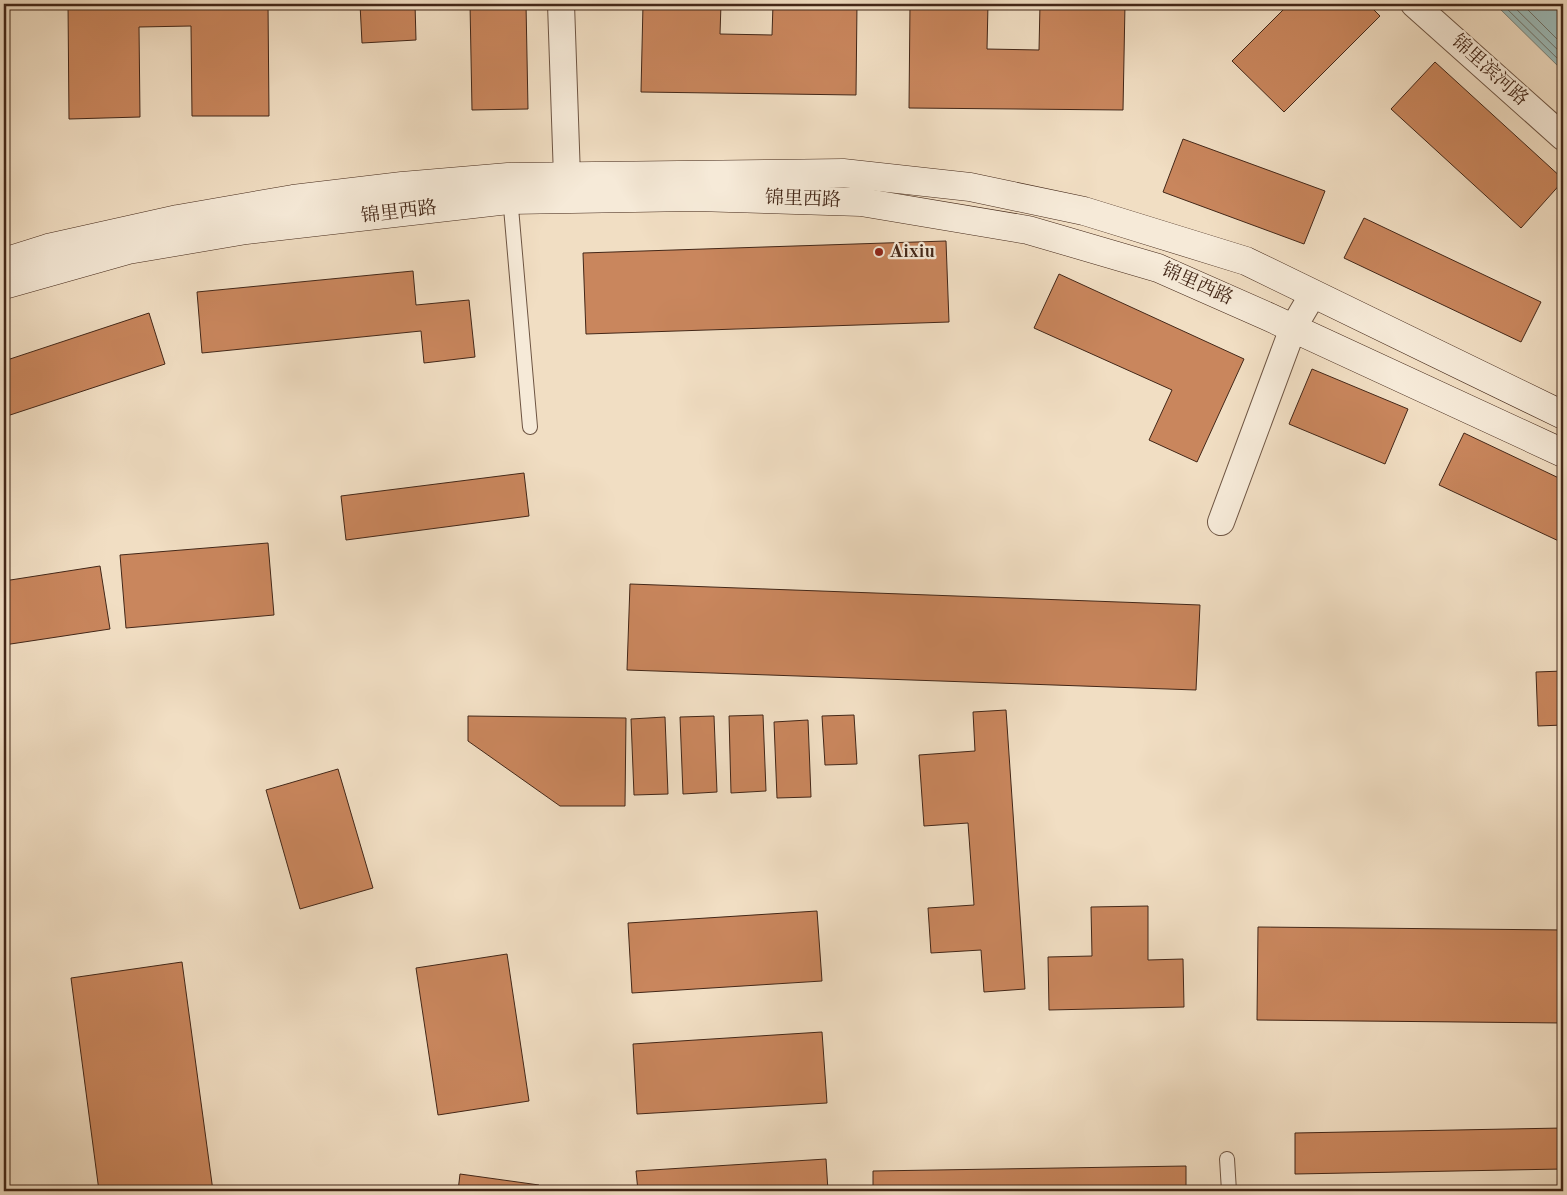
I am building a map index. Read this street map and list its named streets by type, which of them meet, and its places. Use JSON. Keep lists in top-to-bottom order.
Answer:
{
  "streets": {
    "main road": ["锦里西路"],
    "street": ["锦里滨河路"]
  },
  "places": ["Aixiu"]
}
